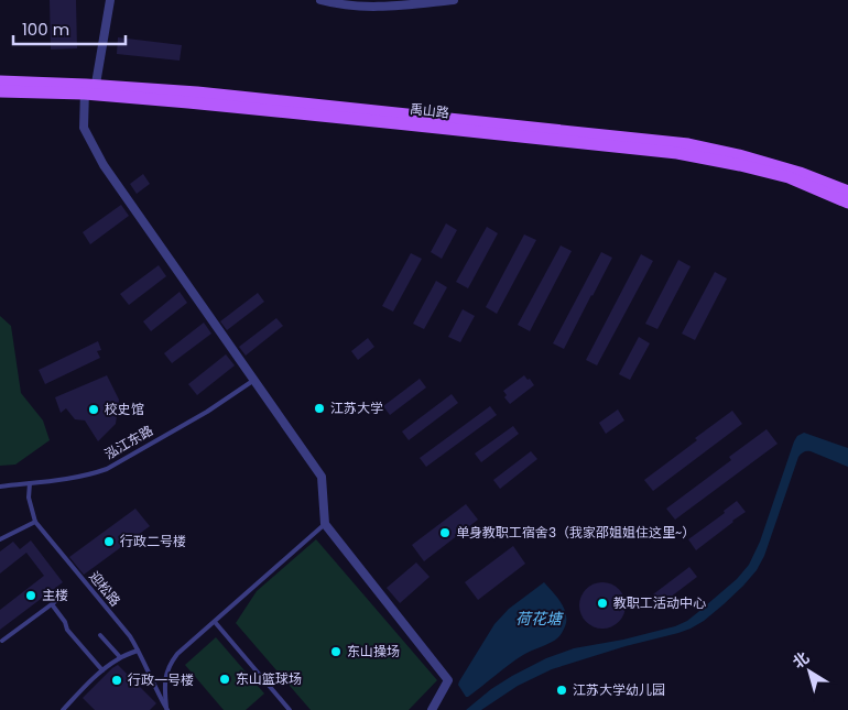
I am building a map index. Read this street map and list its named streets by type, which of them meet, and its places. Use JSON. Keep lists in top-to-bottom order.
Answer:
{
  "streets": {
    "main road": ["禹山路"],
    "lane": ["泓江东路", "迎松路"]
  },
  "crossings": [
    ["泓江东路", "迎松路"]
  ],
  "water": ["荷花塘"],
  "places": [
    "江苏大学",
    "校史馆",
    "单身教职工宿舍3（我家邵姐姐住这里~）",
    "行政二号楼",
    "主楼",
    "教职工活动中心",
    "东山操场",
    "东山篮球场",
    "行政一号楼",
    "江苏大学幼儿园"
  ],
  "scale_bar": "100 m",
  "north": "top left"
}
